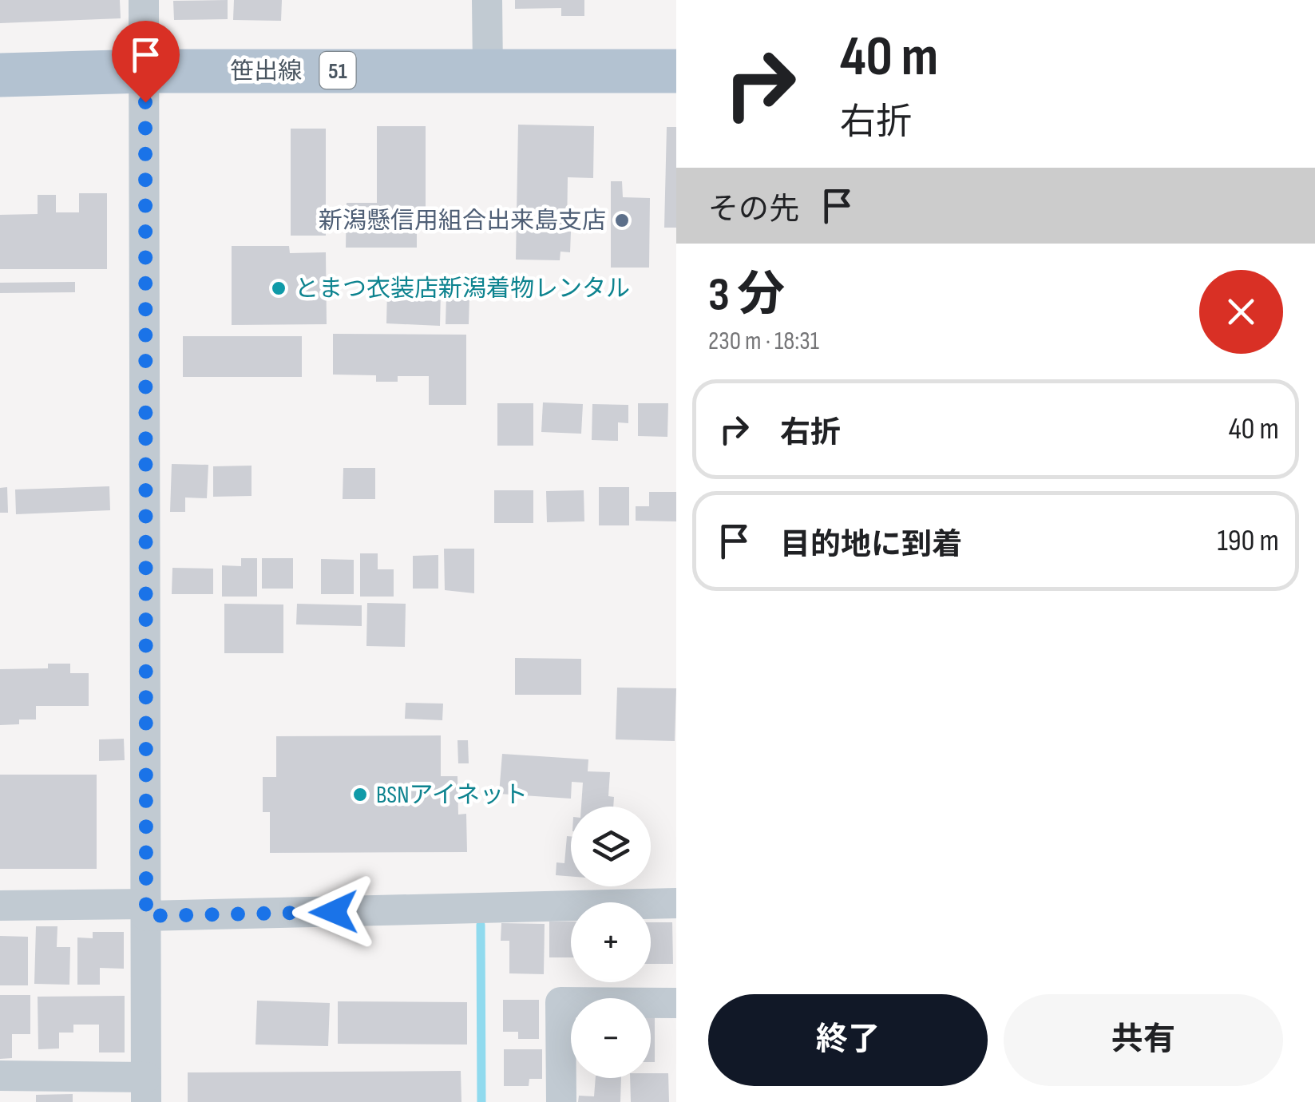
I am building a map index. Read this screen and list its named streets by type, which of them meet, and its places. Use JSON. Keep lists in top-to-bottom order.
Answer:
{
  "streets": {
    "main road": ["51", "笹出線"]
  },
  "places": ["新潟懸信用組合出来島支店", "とまつ衣装店新潟着物レンタル", "BSNアイネット"],
  "page": {
    "turn": ["40 m", "右折"],
    "then": "その先",
    "heading": ["3 分", "230 m · 18:31"],
    "list": [
      {
        "name": "右折",
        "value": "40 m"
      },
      {
        "name": "目的地に到着",
        "value": "190 m"
      }
    ],
    "map_buttons": ["+", "−"],
    "buttons": ["終了", "共有"]
  }
}
